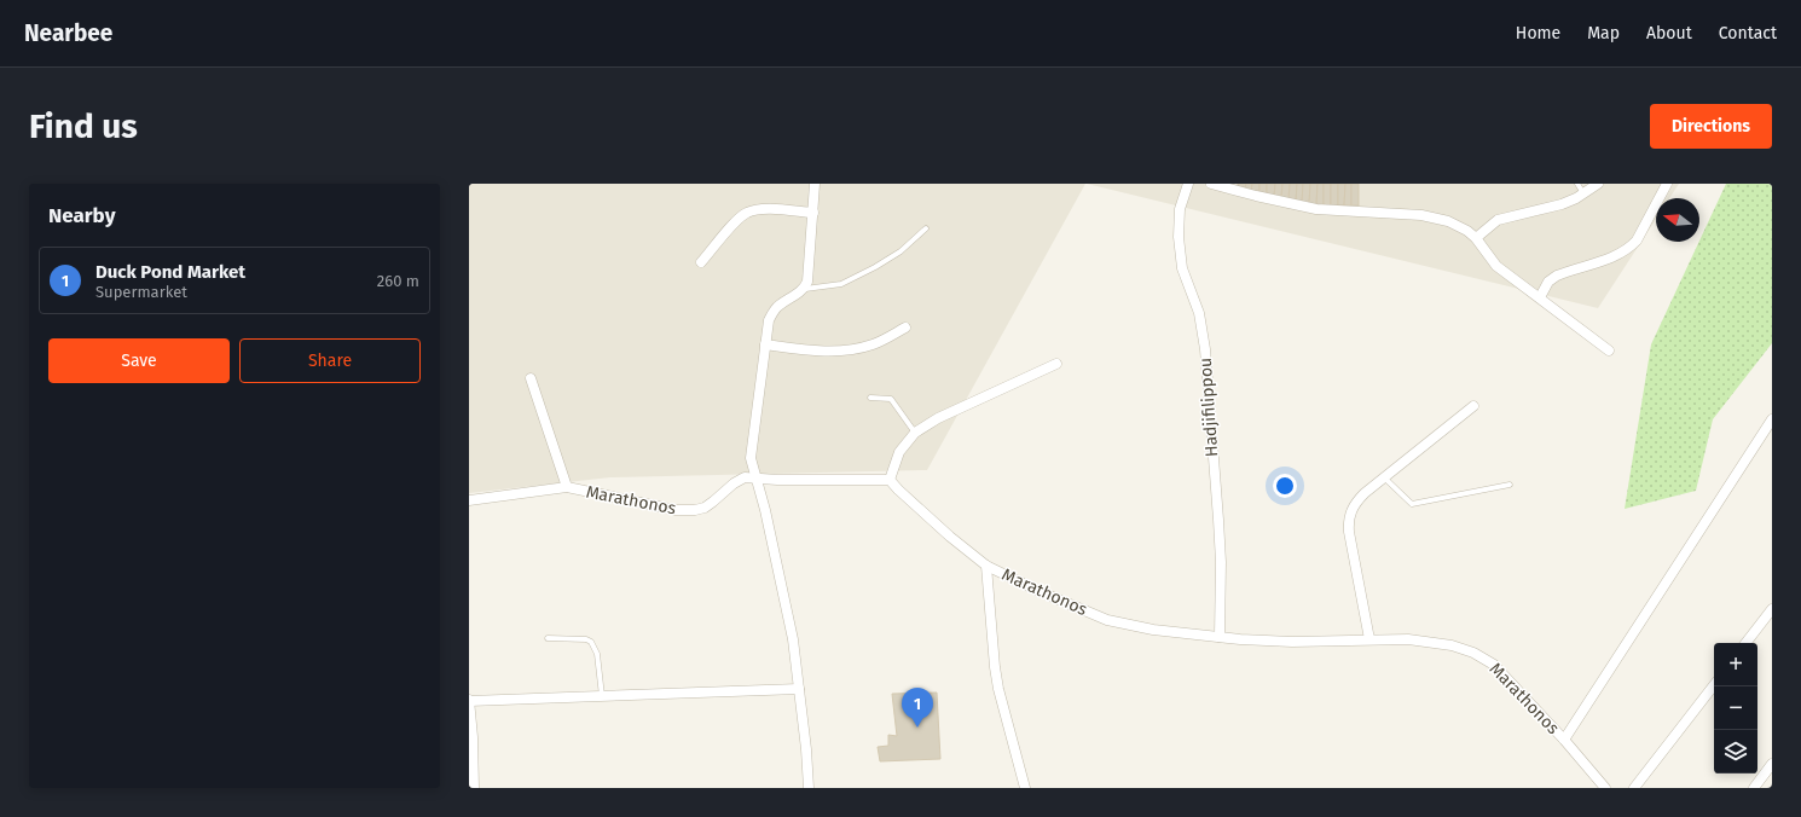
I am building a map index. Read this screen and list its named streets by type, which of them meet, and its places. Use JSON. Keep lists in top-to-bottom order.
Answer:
{
  "streets": {
    "street": ["Hadjifilippou", "Marathonos"]
  },
  "crossings": [
    ["Hadjifilippou", "Marathonos"]
  ],
  "north": "left",
  "page": {
    "header": "Nearbee",
    "nav": [
      "Home",
      "Map",
      "About",
      "Contact"
    ],
    "buttons": [
      "Directions",
      ["Save", "Share"]
    ],
    "title": "Find us",
    "heading": "Nearby",
    "list": [
      {
        "mark": "1",
        "name": "Duck Pond Market",
        "note": "Supermarket",
        "value": "260 m"
      }
    ],
    "map_buttons": ["+", "−"],
    "pins": "1"
  }
}
